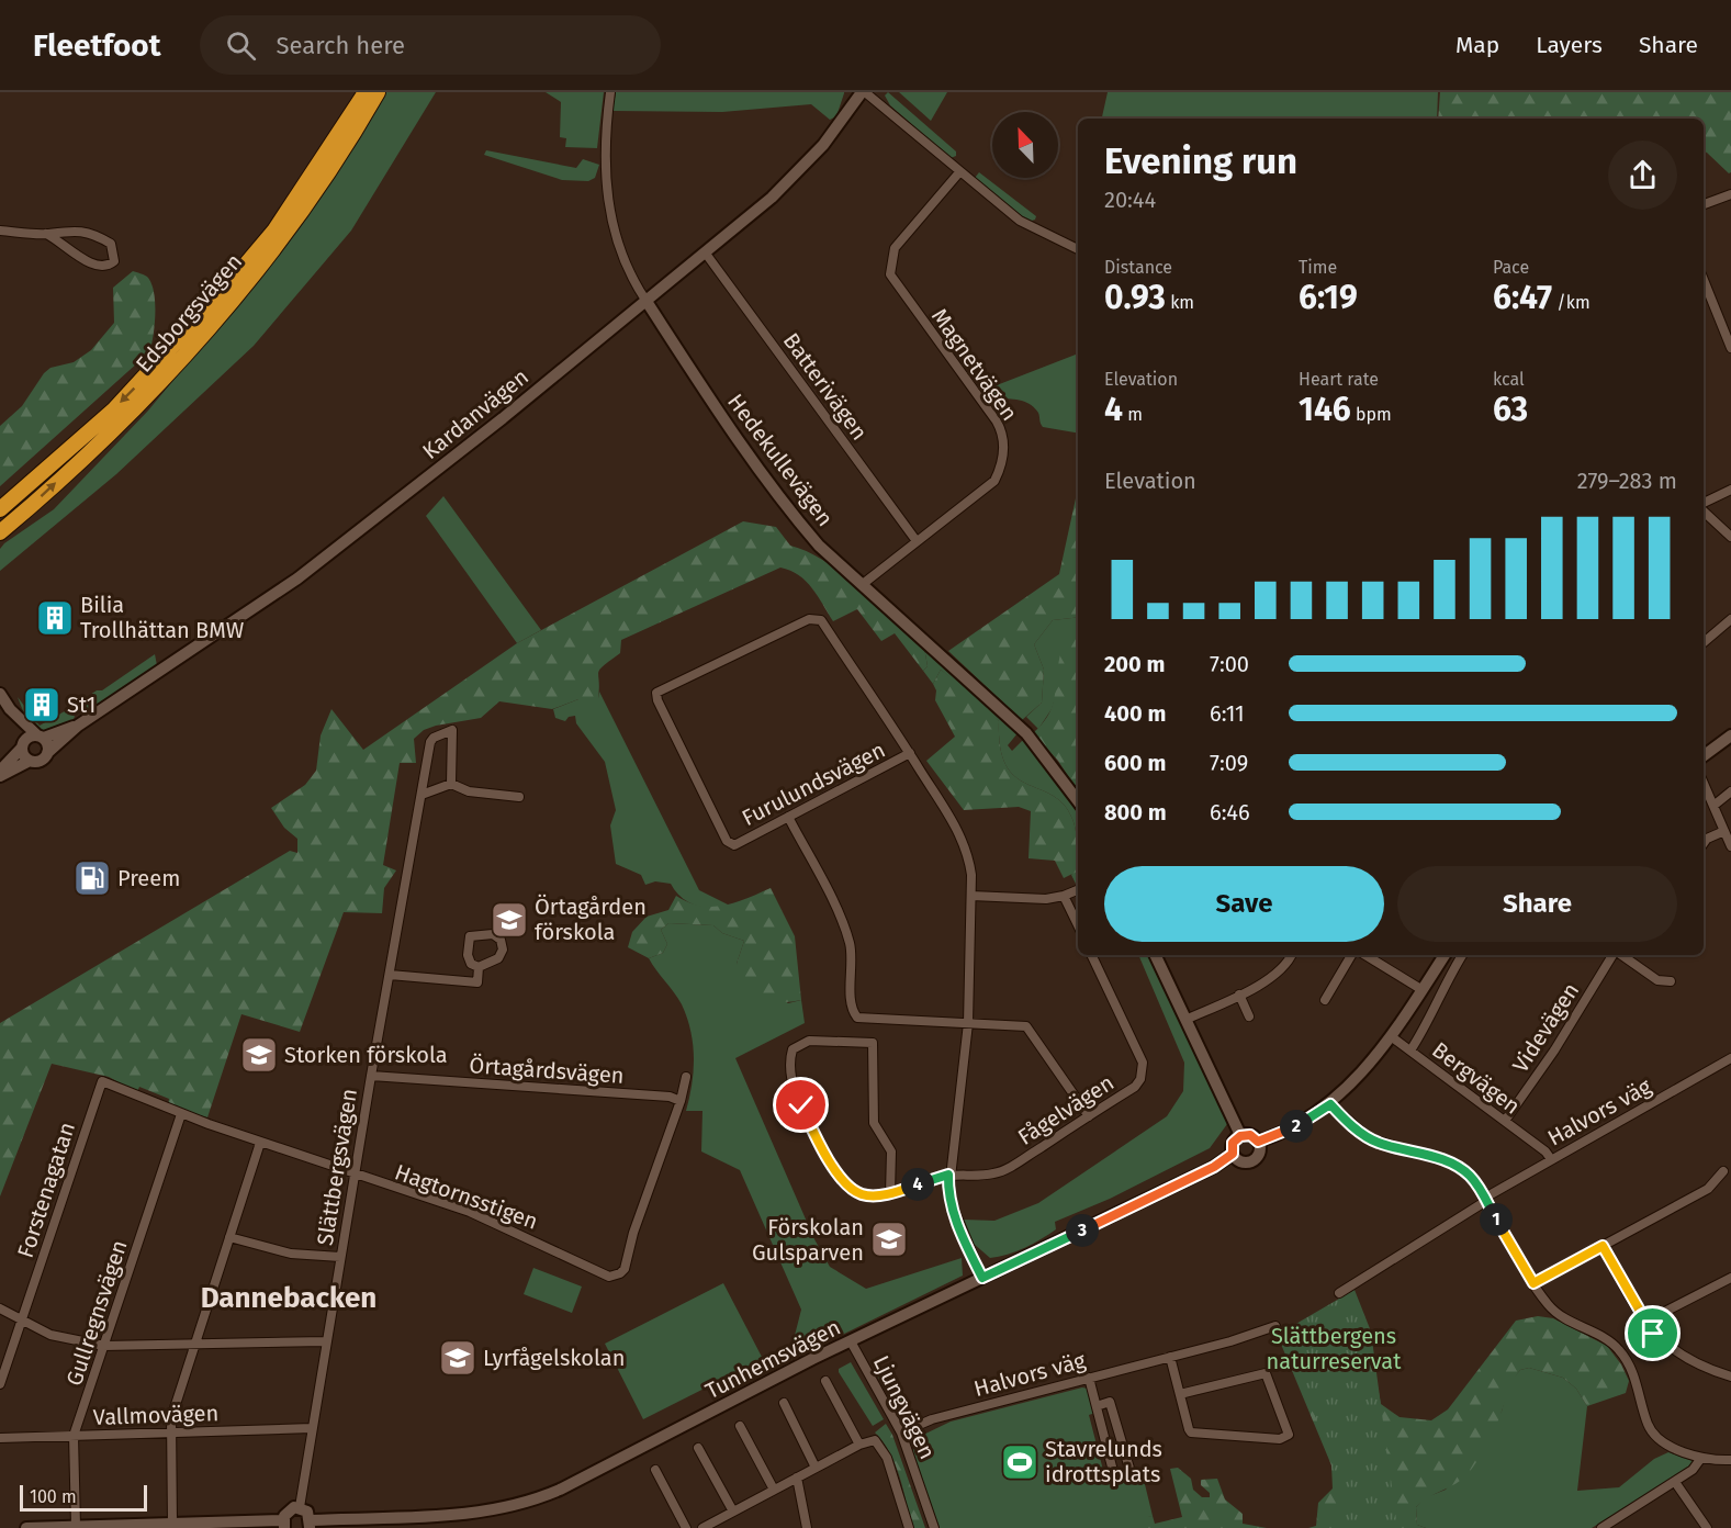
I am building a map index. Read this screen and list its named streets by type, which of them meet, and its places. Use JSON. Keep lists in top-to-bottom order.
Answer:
{
  "streets": {
    "highway": ["Edsborgsvägen"],
    "street": [
      "Magnetvägen",
      "Batterivägen",
      "Kardanvägen",
      "Hedekullevägen",
      "Furulundsvägen",
      "Videvägen",
      "Örtagårdsvägen",
      "Bergvägen",
      "Fågelvägen",
      "Halvors väg",
      "Slättbergsvägen",
      "Forstenagatan",
      "Hagtornsstigen",
      "Gullregnsvägen",
      "Tunhemsvägen",
      "Ljungvägen",
      "Vallmovägen"
    ]
  },
  "crossings": [
    ["Magnetvägen", "Batterivägen"],
    ["Magnetvägen", "Hedekullevägen"],
    ["Batterivägen", "Kardanvägen"],
    ["Kardanvägen", "Hedekullevägen"],
    ["Furulundsvägen", "Fågelvägen"],
    ["Furulundsvägen", "Tunhemsvägen"],
    ["Videvägen", "Bergvägen"],
    ["Örtagårdsvägen", "Slättbergsvägen"],
    ["Örtagårdsvägen", "Hagtornsstigen"],
    ["Bergvägen", "Halvors väg"],
    ["Halvors väg", "Ljungvägen"],
    ["Slättbergsvägen", "Hagtornsstigen"],
    ["Slättbergsvägen", "Vallmovägen"],
    ["Forstenagatan", "Hagtornsstigen"],
    ["Hagtornsstigen", "Gullregnsvägen"],
    ["Gullregnsvägen", "Vallmovägen"],
    ["Tunhemsvägen", "Ljungvägen"]
  ],
  "districts": ["Dannebacken"],
  "parks": ["Slättbergens naturreservat"],
  "places": {
    "building": ["Bilia Trollhättan BMW", "St1"],
    "fuel station": ["Preem"],
    "school or university": [
      "Örtagården förskola",
      "Storken förskola",
      "Förskolan Gulsparven",
      "Lyrfågelskolan"
    ],
    "sports": ["Stavrelunds idrottsplats"]
  },
  "scale_bar": "100 m",
  "north": "top left",
  "page": {
    "header": "Fleetfoot",
    "search": "Search here",
    "nav": ["Map", "Layers", "Share"],
    "heading": ["Evening run", "20:44"],
    "stats": [
      ["Distance", "0.93 km"],
      ["Time", "6:19"],
      ["Pace", "6:47 /km"],
      ["Elevation", "4 m"],
      ["Heart rate", "146 bpm"],
      ["kcal", "63"]
    ],
    "chart": ["Elevation", "279–283 m"],
    "list": [
      {
        "name": "200 m",
        "note": "7:00"
      },
      {
        "name": "400 m",
        "note": "6:11"
      },
      {
        "name": "600 m",
        "note": "7:09"
      },
      {
        "name": "800 m",
        "note": "6:46"
      }
    ],
    "buttons": ["Save", "Share"],
    "pins": [
      "2",
      "4",
      "1",
      "3"
    ],
    "scale": "100 m"
  }
}
